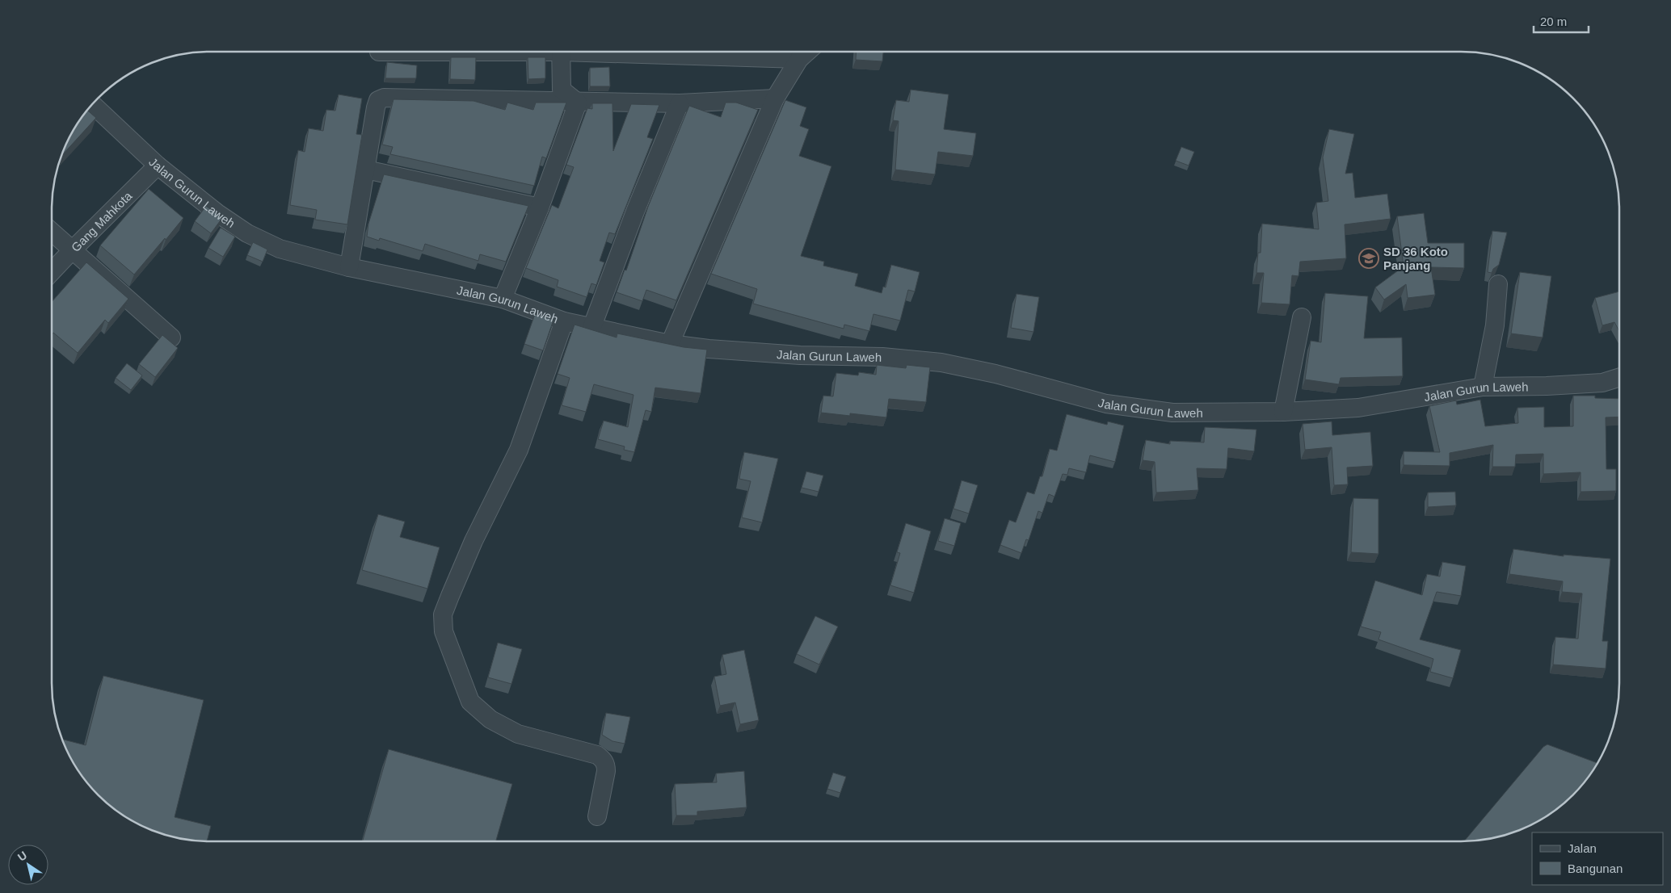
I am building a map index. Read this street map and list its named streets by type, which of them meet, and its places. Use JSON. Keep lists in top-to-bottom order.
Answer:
{
  "streets": {
    "street": ["Jalan Gurun Laweh", "Gang Mahkota"]
  },
  "crossings": [
    ["Jalan Gurun Laweh", "Gang Mahkota"]
  ],
  "places": {
    "school or university": ["SD 36 Koto Panjang"]
  },
  "legend": ["Jalan", "Bangunan"],
  "scale_bar": "20 m",
  "north": "top left"
}
